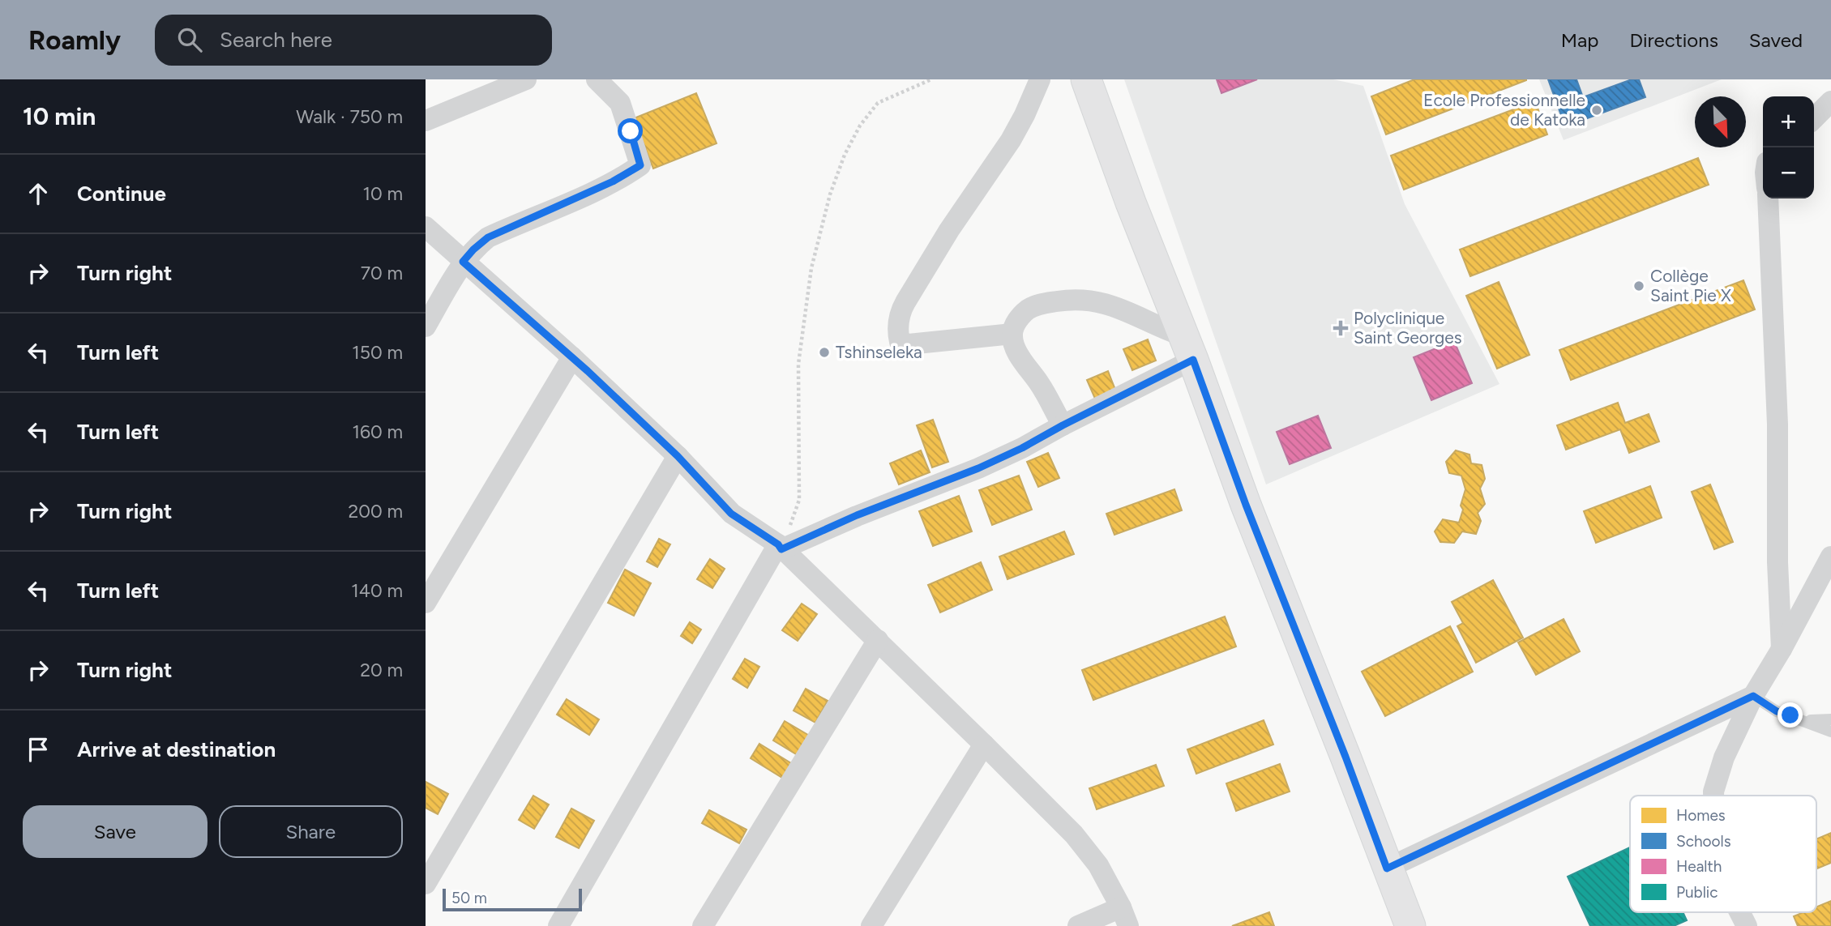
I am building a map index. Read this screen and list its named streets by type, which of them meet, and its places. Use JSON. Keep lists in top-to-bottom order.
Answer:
{
  "places": {
    "other": ["Ecole Professionnelle de Katoka", "Collège Saint Pie X", "Tshinseleka"],
    "health": ["Polyclinique Saint Georges"]
  },
  "legend": [
    "Homes",
    "Schools",
    "Health",
    "Public"
  ],
  "scale_bar": "50 m",
  "north": "bottom right",
  "page": {
    "header": "Roamly",
    "search": "Search here",
    "nav": ["Map", "Directions", "Saved"],
    "heading": ["10 min", "Walk · 750 m"],
    "map_buttons": ["+", "−"],
    "list": [
      ["Continue", "10 m"],
      ["Turn right", "70 m"],
      ["Turn left", "150 m"],
      ["Turn left", "160 m"],
      ["Turn right", "200 m"],
      ["Turn left", "140 m"],
      ["Turn right", "20 m"],
      "Arrive at destination"
    ],
    "buttons": ["Save", "Share"],
    "scale": "50 m"
  }
}
